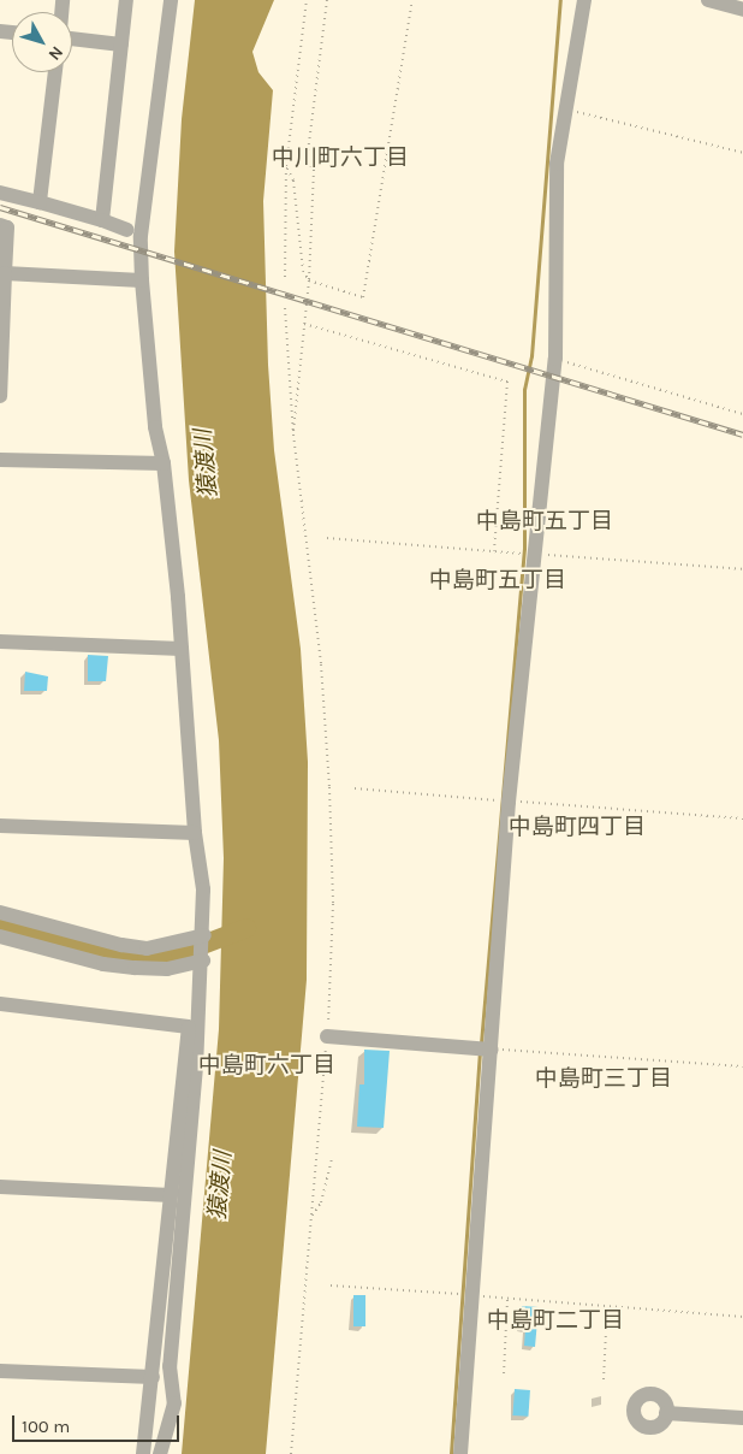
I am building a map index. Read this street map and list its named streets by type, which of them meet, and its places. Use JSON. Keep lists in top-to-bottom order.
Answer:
{
  "districts": [
    "中川町六丁目",
    "中島町五丁目",
    "中島町五丁目",
    "中島町四丁目",
    "中島町六丁目",
    "中島町三丁目",
    "中島町二丁目"
  ],
  "water": ["猿渡川"],
  "scale_bar": "100 m",
  "north": "bottom right"
}
